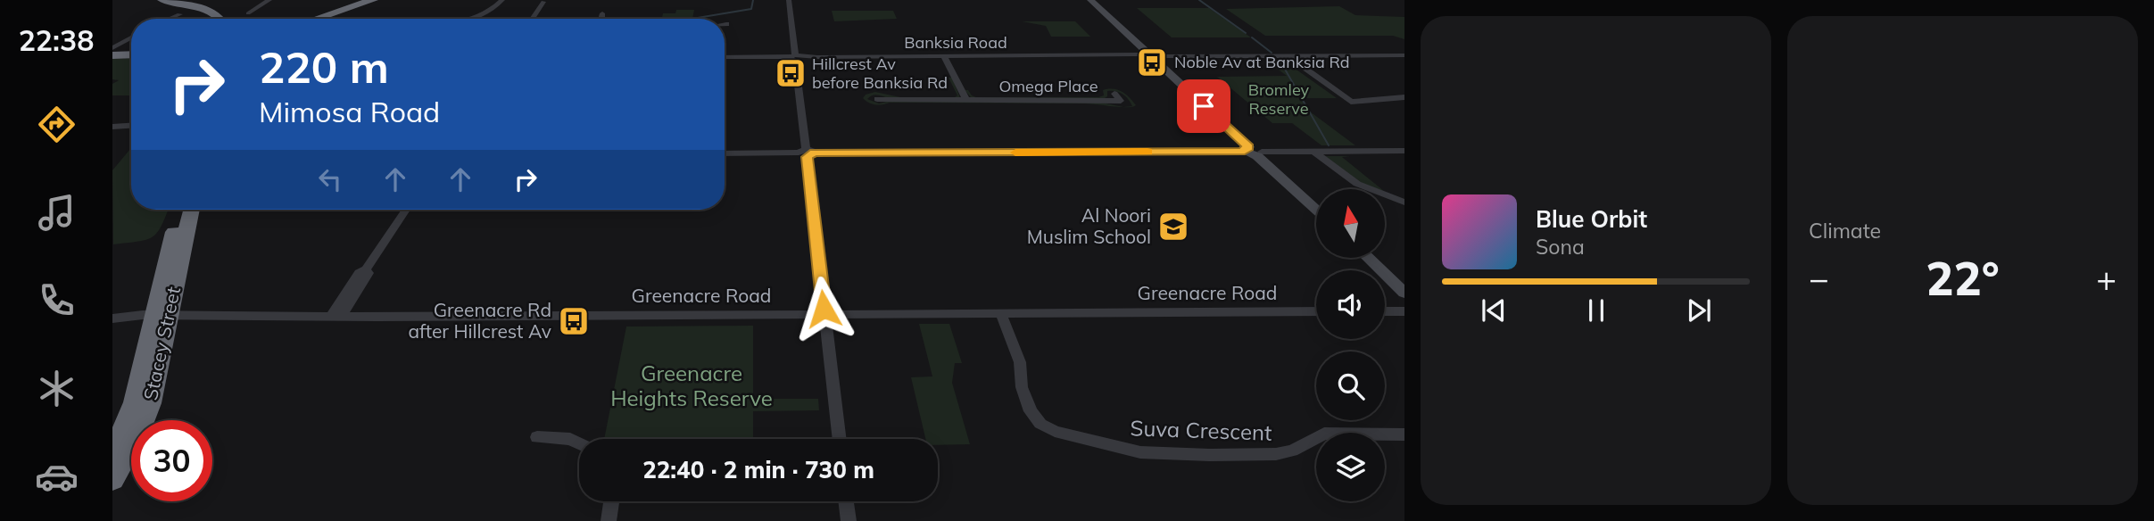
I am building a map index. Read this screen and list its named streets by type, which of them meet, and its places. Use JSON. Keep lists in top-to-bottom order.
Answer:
{
  "streets": {
    "highway": ["Stacey Street"],
    "street": [
      "Banksia Road",
      "Omega Place",
      "Greenacre Road",
      "Suva Crescent"
    ]
  },
  "crossings": [
    ["Greenacre Road", "Stacey Street"],
    ["Greenacre Road", "Suva Crescent"]
  ],
  "parks": ["Bromley Reserve", "Greenacre Heights Reserve"],
  "places": {
    "bus stop": ["Noble Av at Banksia Rd", "Hillcrest Av before Banksia Rd", "Greenacre Rd after Hillcrest Av"],
    "school or university": ["Al Noori Muslim School"]
  },
  "north": "top",
  "page": {
    "tabs": "22:38",
    "tile": "Climate",
    "turn": ["220 m", "Mimosa Road"],
    "song": ["Blue Orbit", "Sona"],
    "heat": ["−", "22°", "+"],
    "limit": "30",
    "trip": "22:40 · 2 min · 730 m"
  }
}
